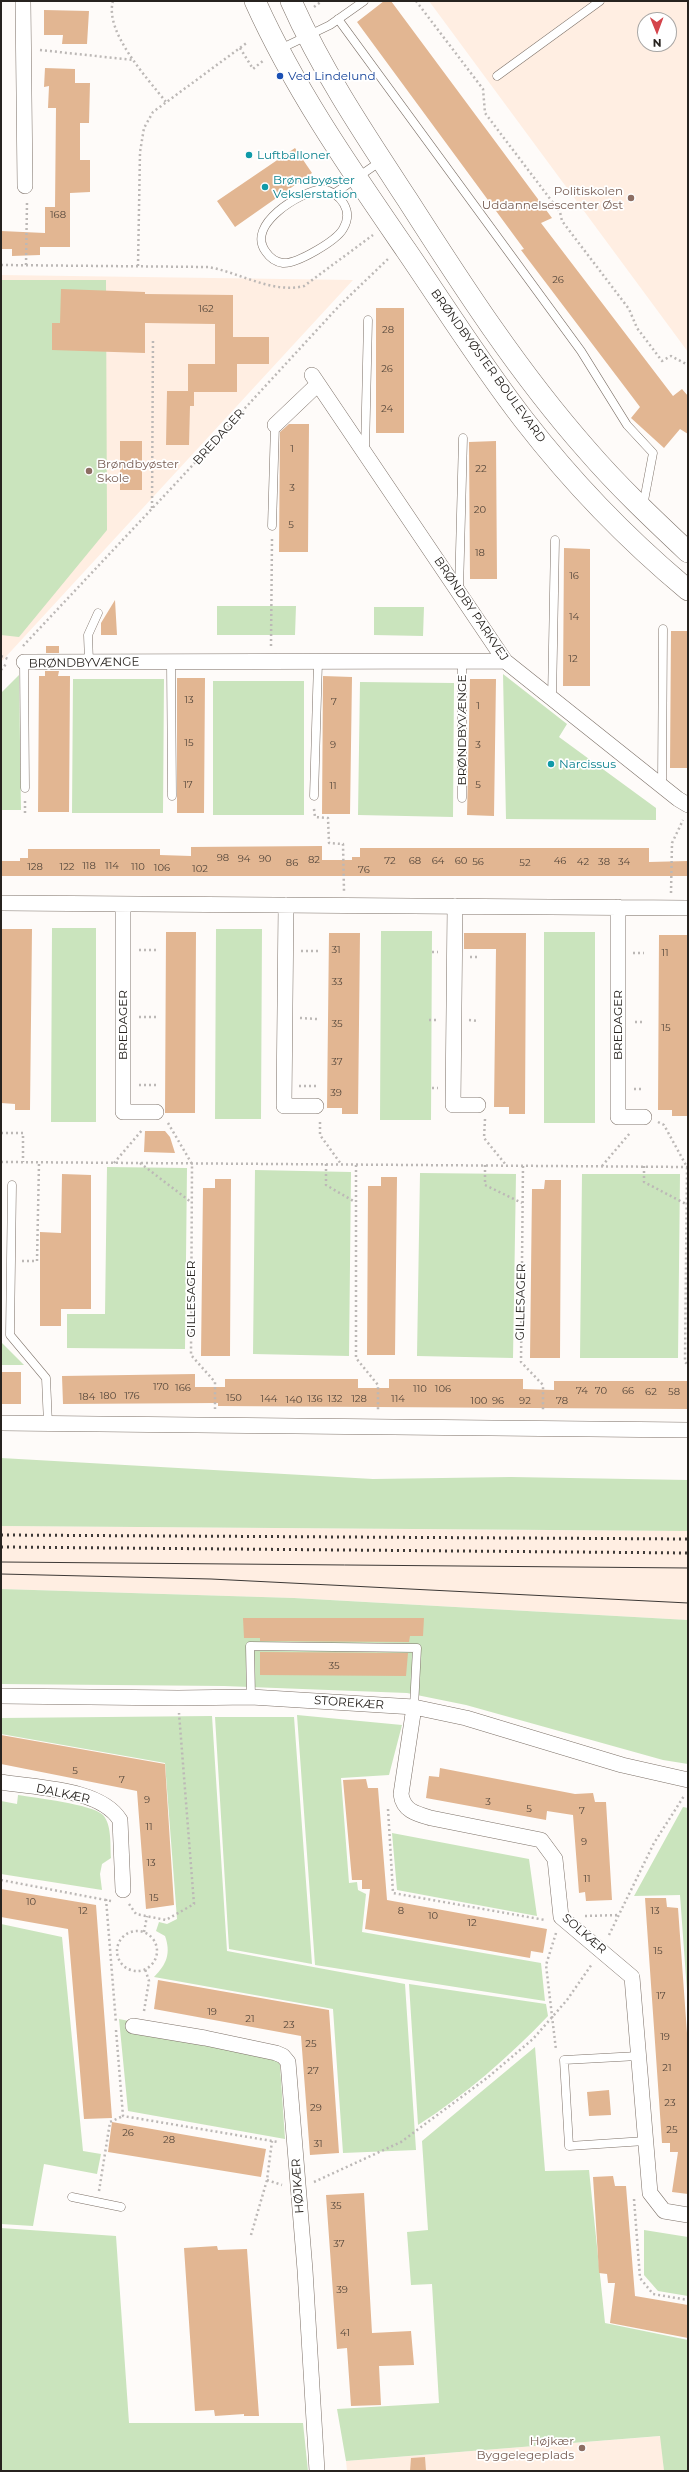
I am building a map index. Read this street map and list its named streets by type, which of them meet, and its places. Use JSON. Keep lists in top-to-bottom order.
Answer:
{
  "streets": {
    "street": [
      "BRØNDBYØSTER BOULEVARD",
      "BREDAGER",
      "BRØNDBY PARKVEJ",
      "BRØNDBYVÆNGE",
      "STOREKÆR",
      "DALKÆR",
      "SOLKÆR",
      "HØJKÆR"
    ],
    "path": ["GILLESAGER"]
  },
  "crossings": [
    ["BRØNDBYØSTER BOULEVARD", "BREDAGER"],
    ["BREDAGER", "BRØNDBYVÆNGE"],
    ["BRØNDBY PARKVEJ", "BRØNDBYVÆNGE"]
  ],
  "places": [
    "Ved Lindelund",
    "Luftballoner",
    "Brøndbyøster Vekslerstation",
    "Politiskolen Uddannelsescenter Øst",
    "Brøndbyøster Skole",
    "Narcissus",
    "Højkær Byggelegeplads"
  ],
  "house_numbers": [
    "168",
    "26",
    "162",
    "28",
    "26",
    "24",
    "1",
    "22",
    "3",
    "20",
    "5",
    "18",
    "16",
    "14",
    "12",
    "13",
    "7",
    "1",
    "15",
    "9",
    "3",
    "17",
    "5",
    "11",
    "98",
    "94",
    "90",
    "82",
    "72",
    "68",
    "64",
    "60",
    "46",
    "56",
    "42",
    "38",
    "34",
    "86",
    "52",
    "118",
    "114",
    "128",
    "122",
    "110",
    "106",
    "102",
    "76",
    "31",
    "11",
    "33",
    "35",
    "15",
    "37",
    "39",
    "170",
    "166",
    "110",
    "106",
    "74",
    "70",
    "66",
    "62",
    "58",
    "180",
    "176",
    "184",
    "150",
    "144",
    "136",
    "132",
    "128",
    "114",
    "140",
    "100",
    "96",
    "92",
    "78",
    "35",
    "5",
    "7",
    "9",
    "3",
    "5",
    "7",
    "11",
    "9",
    "13",
    "11",
    "15",
    "10",
    "12",
    "8",
    "13",
    "10",
    "12",
    "15",
    "17",
    "19",
    "21",
    "23",
    "19",
    "25",
    "21",
    "27",
    "23",
    "29",
    "25",
    "26",
    "28",
    "31",
    "35",
    "37",
    "39",
    "41"
  ],
  "north": "bottom"
}
